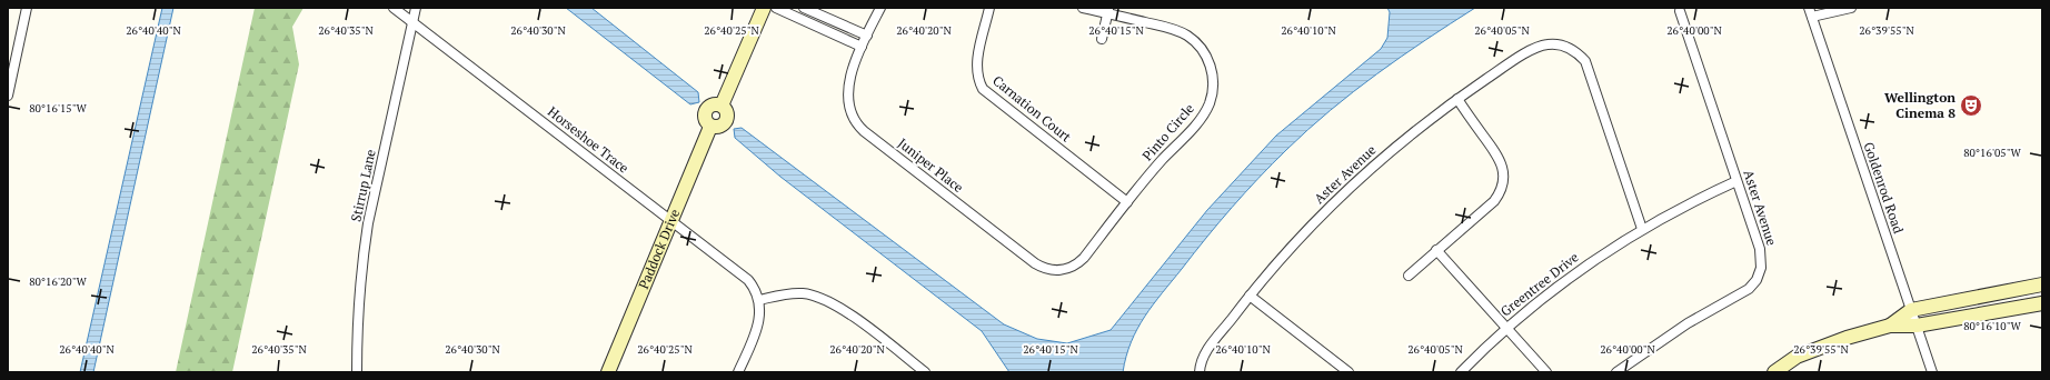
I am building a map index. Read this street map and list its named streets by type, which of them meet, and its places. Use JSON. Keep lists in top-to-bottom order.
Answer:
{
  "streets": {
    "street": [
      "Carnation Court",
      "Pinto Circle",
      "Horseshoe Trace",
      "Juniper Place",
      "Aster Avenue",
      "Stirrup Lane",
      "Goldenrod Road",
      "Paddock Drive",
      "Greentree Drive"
    ]
  },
  "crossings": [
    ["Carnation Court", "Pinto Circle"],
    ["Pinto Circle", "Juniper Place"],
    ["Horseshoe Trace", "Stirrup Lane"],
    ["Horseshoe Trace", "Paddock Drive"],
    ["Aster Avenue", "Greentree Drive"]
  ],
  "places": {
    "theatre": ["Wellington Cinema 8"]
  },
  "coordinates": [
    "26°40'40\"N",
    "26°40'35\"N",
    "26°40'30\"N",
    "26°40'25\"N",
    "26°40'20\"N",
    "26°40'15\"N",
    "26°40'10\"N",
    "26°40'05\"N",
    "26°40'00\"N",
    "26°39'55\"N",
    "80°16'15\"W",
    "80°16'05\"W",
    "80°16'20\"W",
    "80°16'10\"W"
  ]
}
